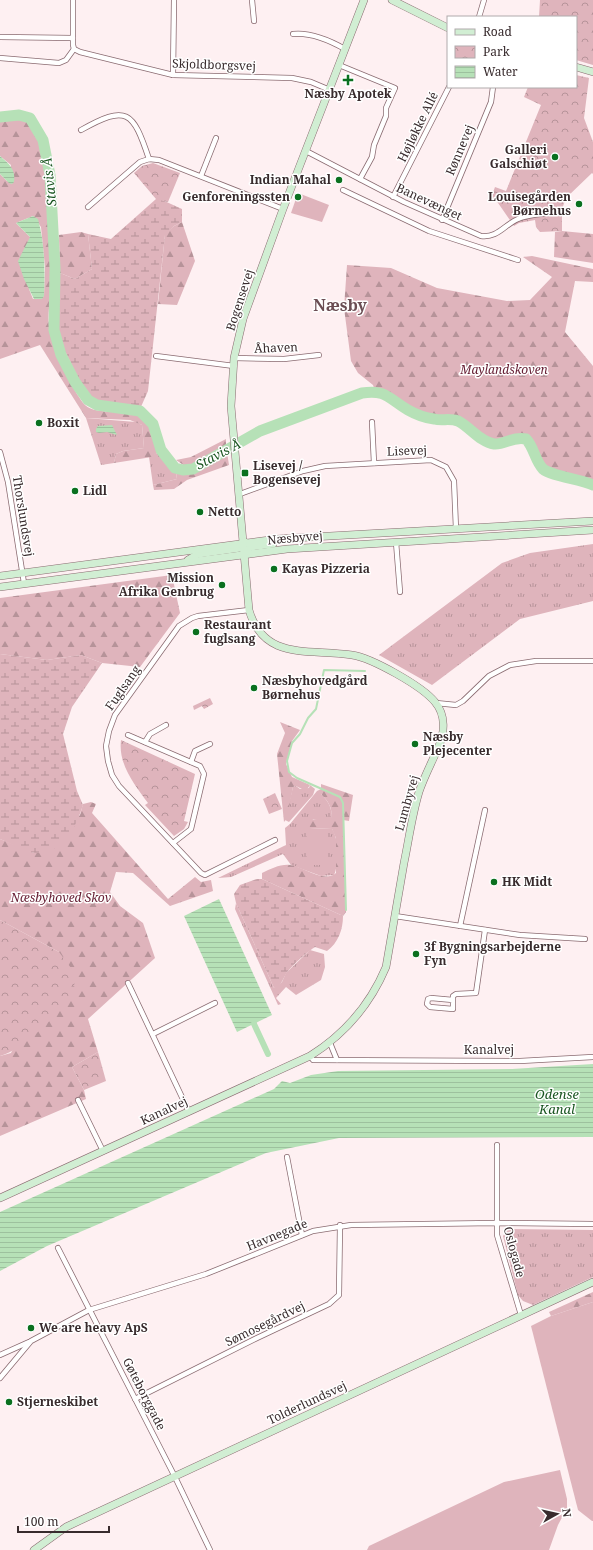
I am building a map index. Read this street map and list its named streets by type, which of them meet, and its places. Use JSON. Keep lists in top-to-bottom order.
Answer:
{
  "streets": {
    "street": [
      "Skjoldborgsvej",
      "Højløkke Allé",
      "Rønnevej",
      "Banevænget",
      "Bogensevej",
      "Åhaven",
      "Lisevej",
      "Thorslundsvej",
      "Næsbyvej",
      "Fuglsang",
      "Lumbyvej",
      "Kanalvej",
      "Havnegade",
      "Oslogade",
      "Sømosegårdvej",
      "Gøteborggade",
      "Tolderlundsvej"
    ]
  },
  "crossings": [
    ["Skjoldborgsvej", "Bogensevej"],
    ["Højløkke Allé", "Banevænget"],
    ["Rønnevej", "Banevænget"],
    ["Banevænget", "Bogensevej"],
    ["Bogensevej", "Åhaven"],
    ["Bogensevej", "Lisevej"],
    ["Bogensevej", "Næsbyvej"],
    ["Bogensevej", "Fuglsang"],
    ["Bogensevej", "Lumbyvej"],
    ["Lisevej", "Næsbyvej"],
    ["Thorslundsvej", "Næsbyvej"],
    ["Lumbyvej", "Kanalvej"],
    ["Havnegade", "Oslogade"],
    ["Havnegade", "Sømosegårdvej"],
    ["Havnegade", "Gøteborggade"],
    ["Oslogade", "Tolderlundsvej"],
    ["Sømosegårdvej", "Gøteborggade"],
    ["Gøteborggade", "Tolderlundsvej"]
  ],
  "districts": ["Næsby"],
  "water": ["Stavis Å", "Odense Kanal"],
  "parks": ["Maylandskoven", "Næsbyhoved Skov"],
  "places": {
    "health": ["Næsby Apotek"],
    "other": [
      "Galleri Galschiøt",
      "Indian Mahal",
      "Genforeningssten",
      "Louisegården Børnehus",
      "Boxit",
      "Lidl",
      "Netto",
      "Kayas Pizzeria",
      "Mission Afrika Genbrug",
      "Restaurant fuglsang",
      "Næsbyhovedgård Børnehus",
      "Næsby Plejecenter",
      "HK Midt",
      "3f Bygningsarbejderne Fyn",
      "We are heavy ApS",
      "Stjerneskibet"
    ],
    "transit": ["Lisevej / Bogensevej"]
  },
  "legend": ["Road", "Park", "Water"],
  "scale_bar": "100 m",
  "north": "right"
}
